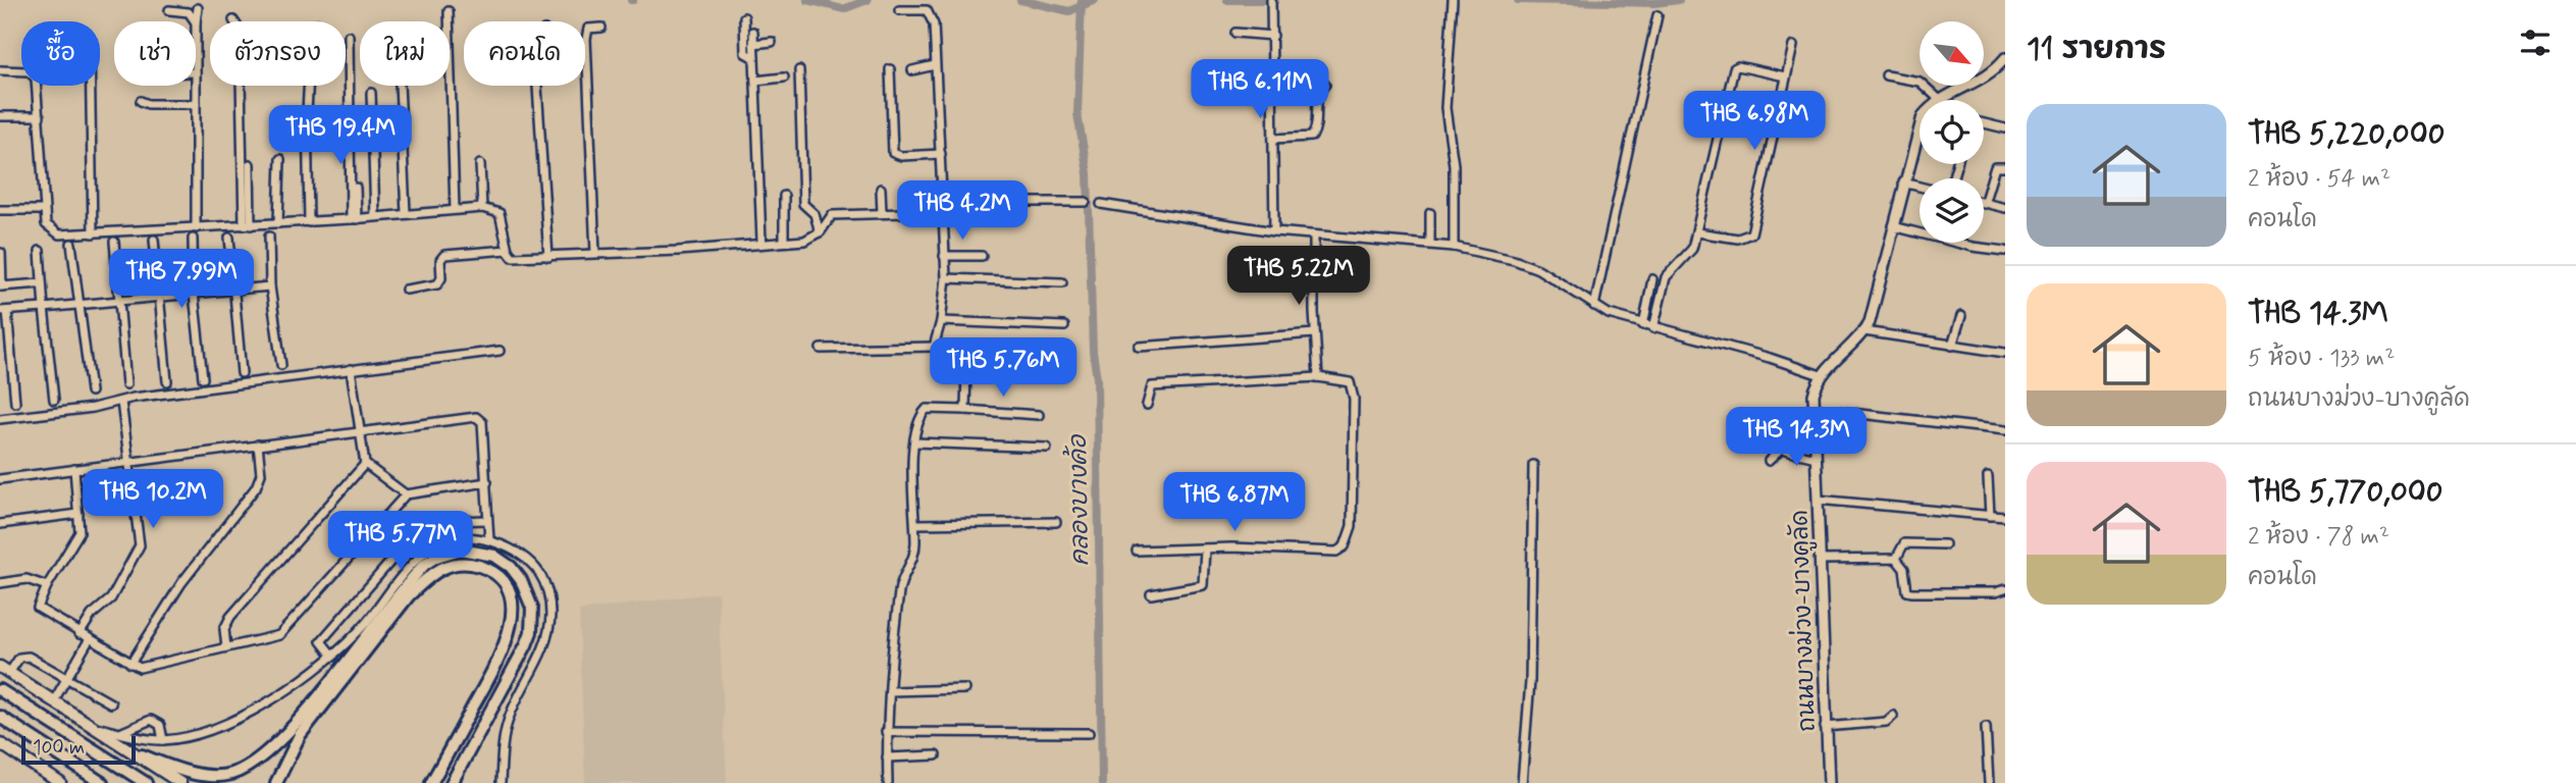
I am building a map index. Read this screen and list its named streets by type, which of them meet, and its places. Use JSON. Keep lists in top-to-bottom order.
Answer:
{
  "streets": {
    "street": ["ถนนบางม่วง-บางคูลัด"]
  },
  "water": ["คลองบางค้อ"],
  "scale_bar": "100 m",
  "north": "bottom right",
  "page": {
    "heading": "11 รายการ",
    "chip": [
      "ซื้อ",
      "เช่า",
      "ตัวกรอง",
      "ใหม่",
      "คอนโด"
    ],
    "price": [
      "THB 6.11M",
      "THB 6.98M",
      "THB 19.4M",
      "THB 4.2M",
      "THB 5.22M",
      "THB 7.99M",
      "THB 5.76M",
      "THB 14.3M",
      "THB 10.2M",
      "THB 6.87M",
      "THB 5.77M"
    ],
    "list": [
      {
        "name": "THB 5,220,000",
        "note": "2 ห้อง · 54 m² · คอนโด"
      },
      {
        "name": "THB 14.3M",
        "note": "5 ห้อง · 133 m² · ถนนบางม่วง-บางคูลัด"
      },
      {
        "name": "THB 5,770,000",
        "note": "2 ห้อง · 78 m² · คอนโด"
      }
    ],
    "scale": "100 m"
  }
}
